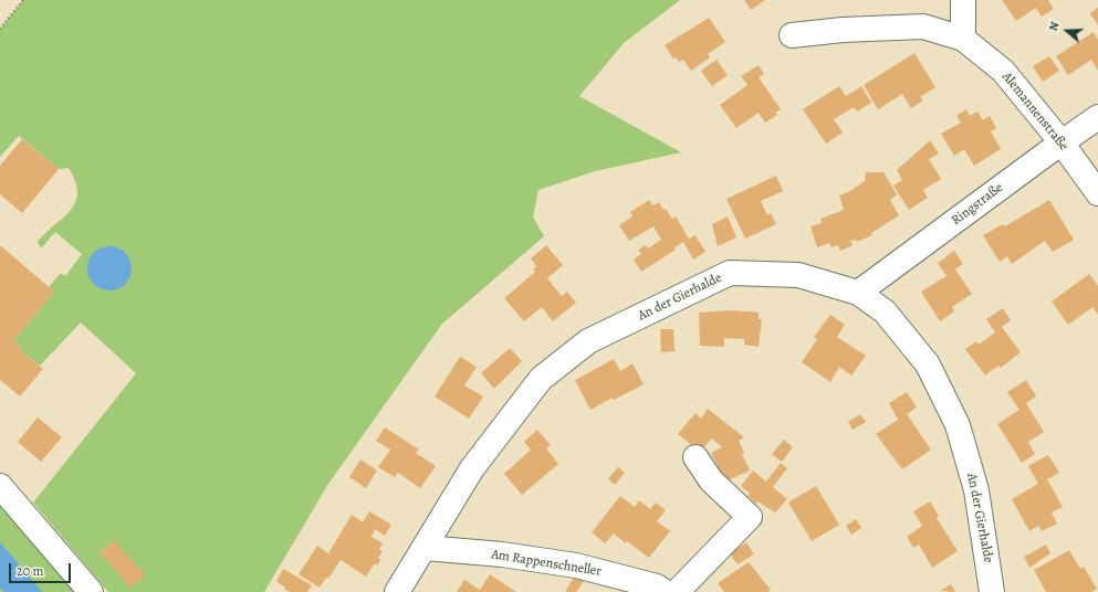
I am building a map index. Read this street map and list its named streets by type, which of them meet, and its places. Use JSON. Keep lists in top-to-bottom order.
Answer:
{
  "streets": {
    "street": [
      "Alemannenstraße",
      "Ringstraße",
      "An der Gierhalde",
      "Am Rappenschneller"
    ]
  },
  "crossings": [
    ["Alemannenstraße", "Ringstraße"],
    ["Ringstraße", "An der Gierhalde"],
    ["An der Gierhalde", "Am Rappenschneller"]
  ],
  "scale_bar": "20 m",
  "north": "left"
}
